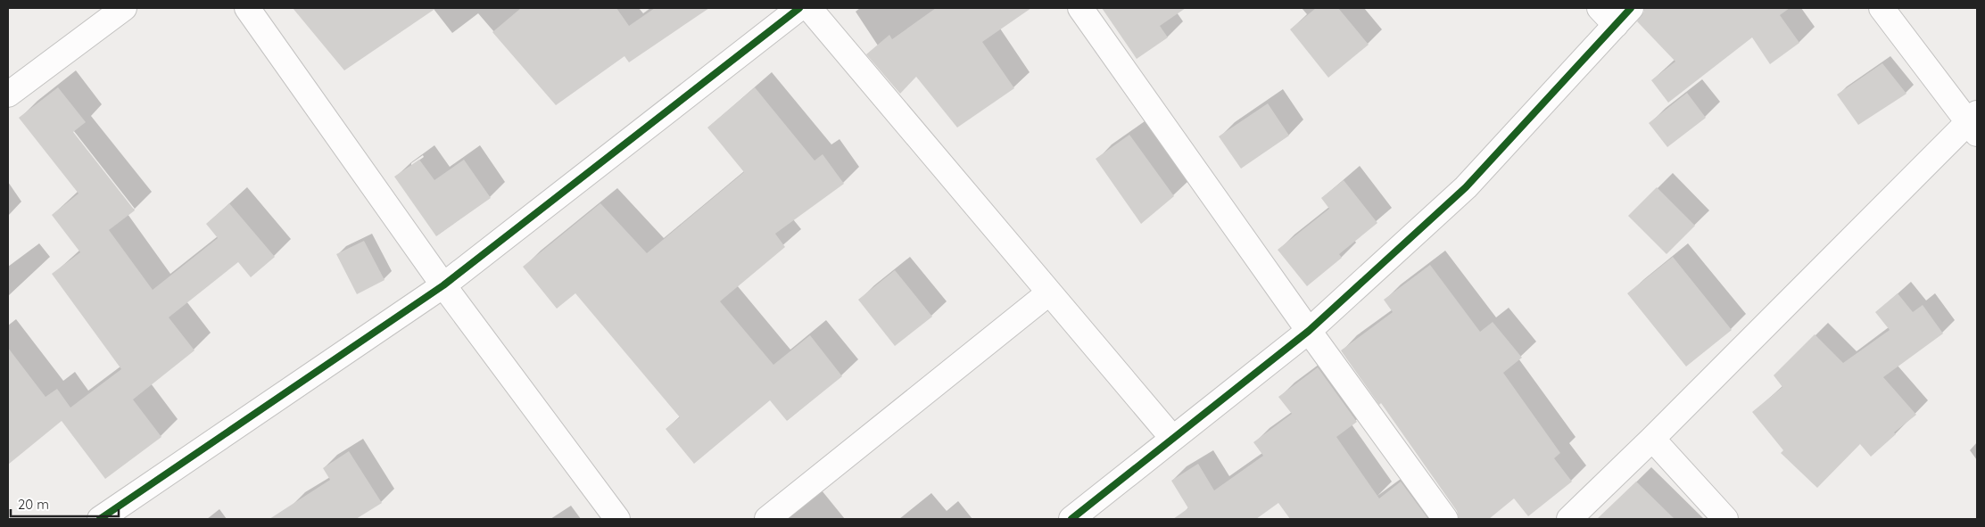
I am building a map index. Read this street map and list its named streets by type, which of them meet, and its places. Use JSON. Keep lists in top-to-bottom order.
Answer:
{
  "scale_bar": "20 m"
}
